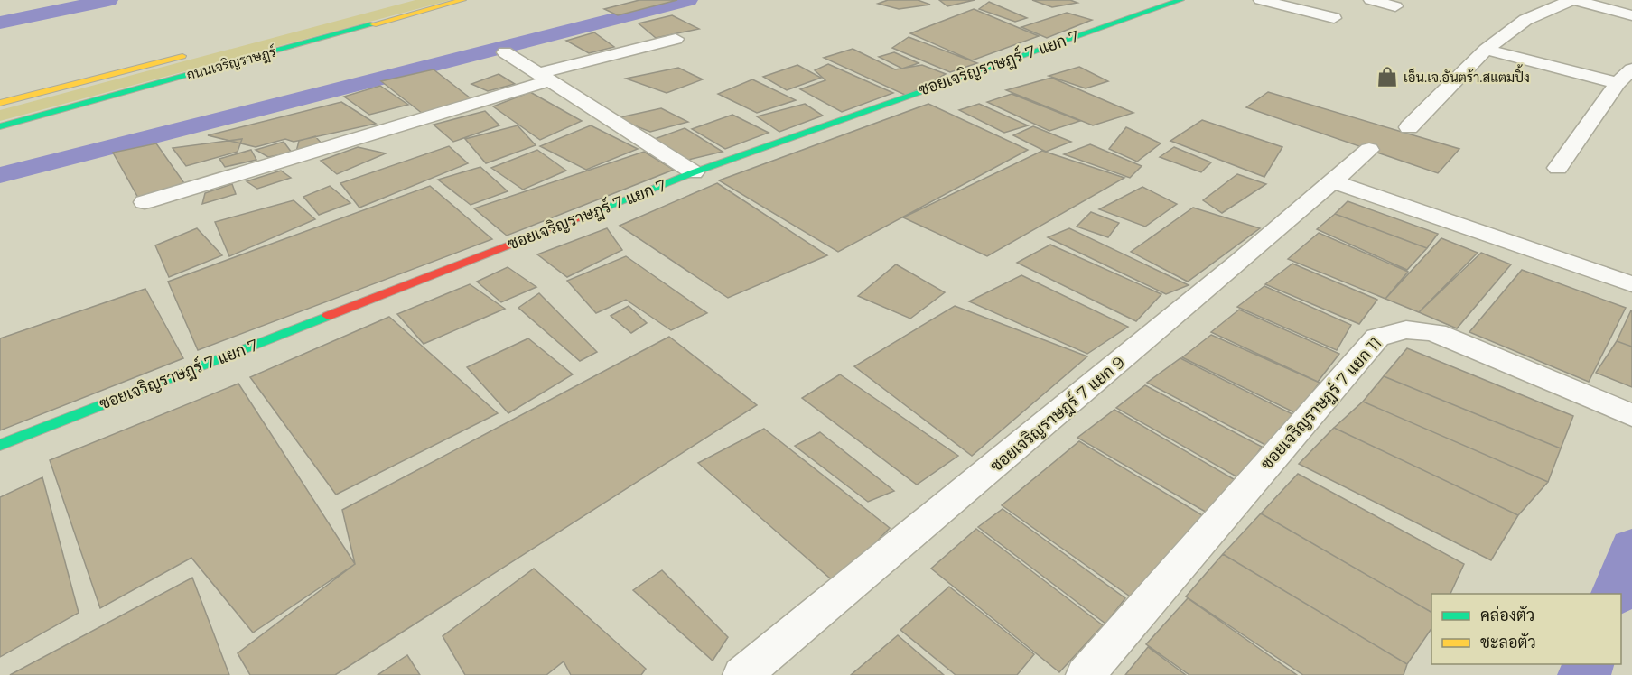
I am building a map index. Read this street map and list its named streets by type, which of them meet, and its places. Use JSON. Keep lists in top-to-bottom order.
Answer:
{
  "streets": {
    "street": [
      "ถนนเจริญราษฎร์",
      "ซอยเจริญราษฎร์ 7 แยก 7",
      "ซอยเจริญราษฎร์ 7 แยก 11",
      "ซอยเจริญราษฎร์ 7 แยก 9"
    ]
  },
  "places": {
    "shop": ["เอ็น.เจ.อันตร้า.สแตมปิ้ง"]
  },
  "legend": ["คล่องตัว", "ชะลอตัว"]
}
